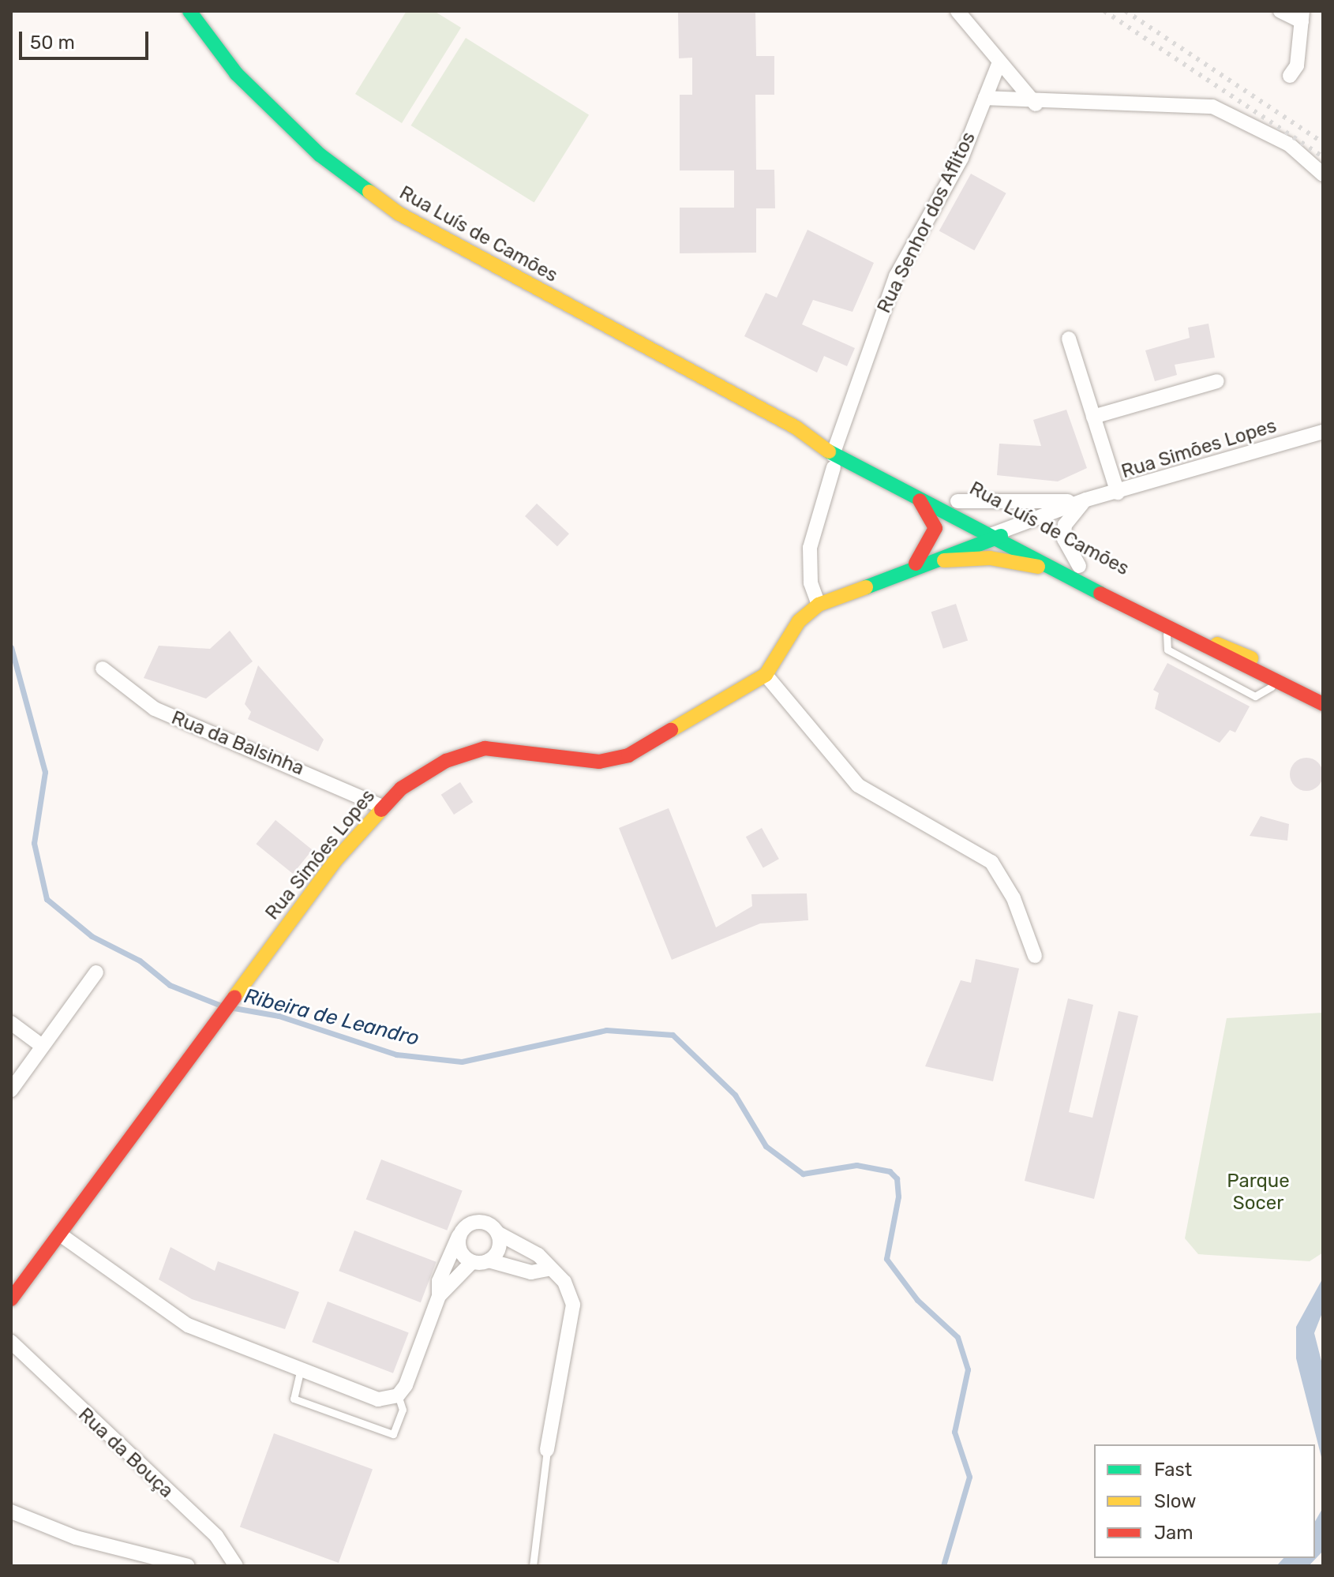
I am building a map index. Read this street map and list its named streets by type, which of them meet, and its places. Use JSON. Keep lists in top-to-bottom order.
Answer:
{
  "streets": {
    "main road": ["Rua Luís de Camões", "Rua Simões Lopes"],
    "street": ["Rua Senhor dos Aflitos", "Rua da Balsinha", "Rua da Bouça"]
  },
  "crossings": [
    ["Rua Senhor dos Aflitos", "Rua Luís de Camões"],
    ["Rua Senhor dos Aflitos", "Rua Simões Lopes"],
    ["Rua Luís de Camões", "Rua Simões Lopes"],
    ["Rua Simões Lopes", "Rua da Balsinha"]
  ],
  "water": ["Ribeira de Leandro"],
  "parks": ["Parque Socer"],
  "legend": ["Fast", "Slow", "Jam"],
  "scale_bar": "50 m"
}
